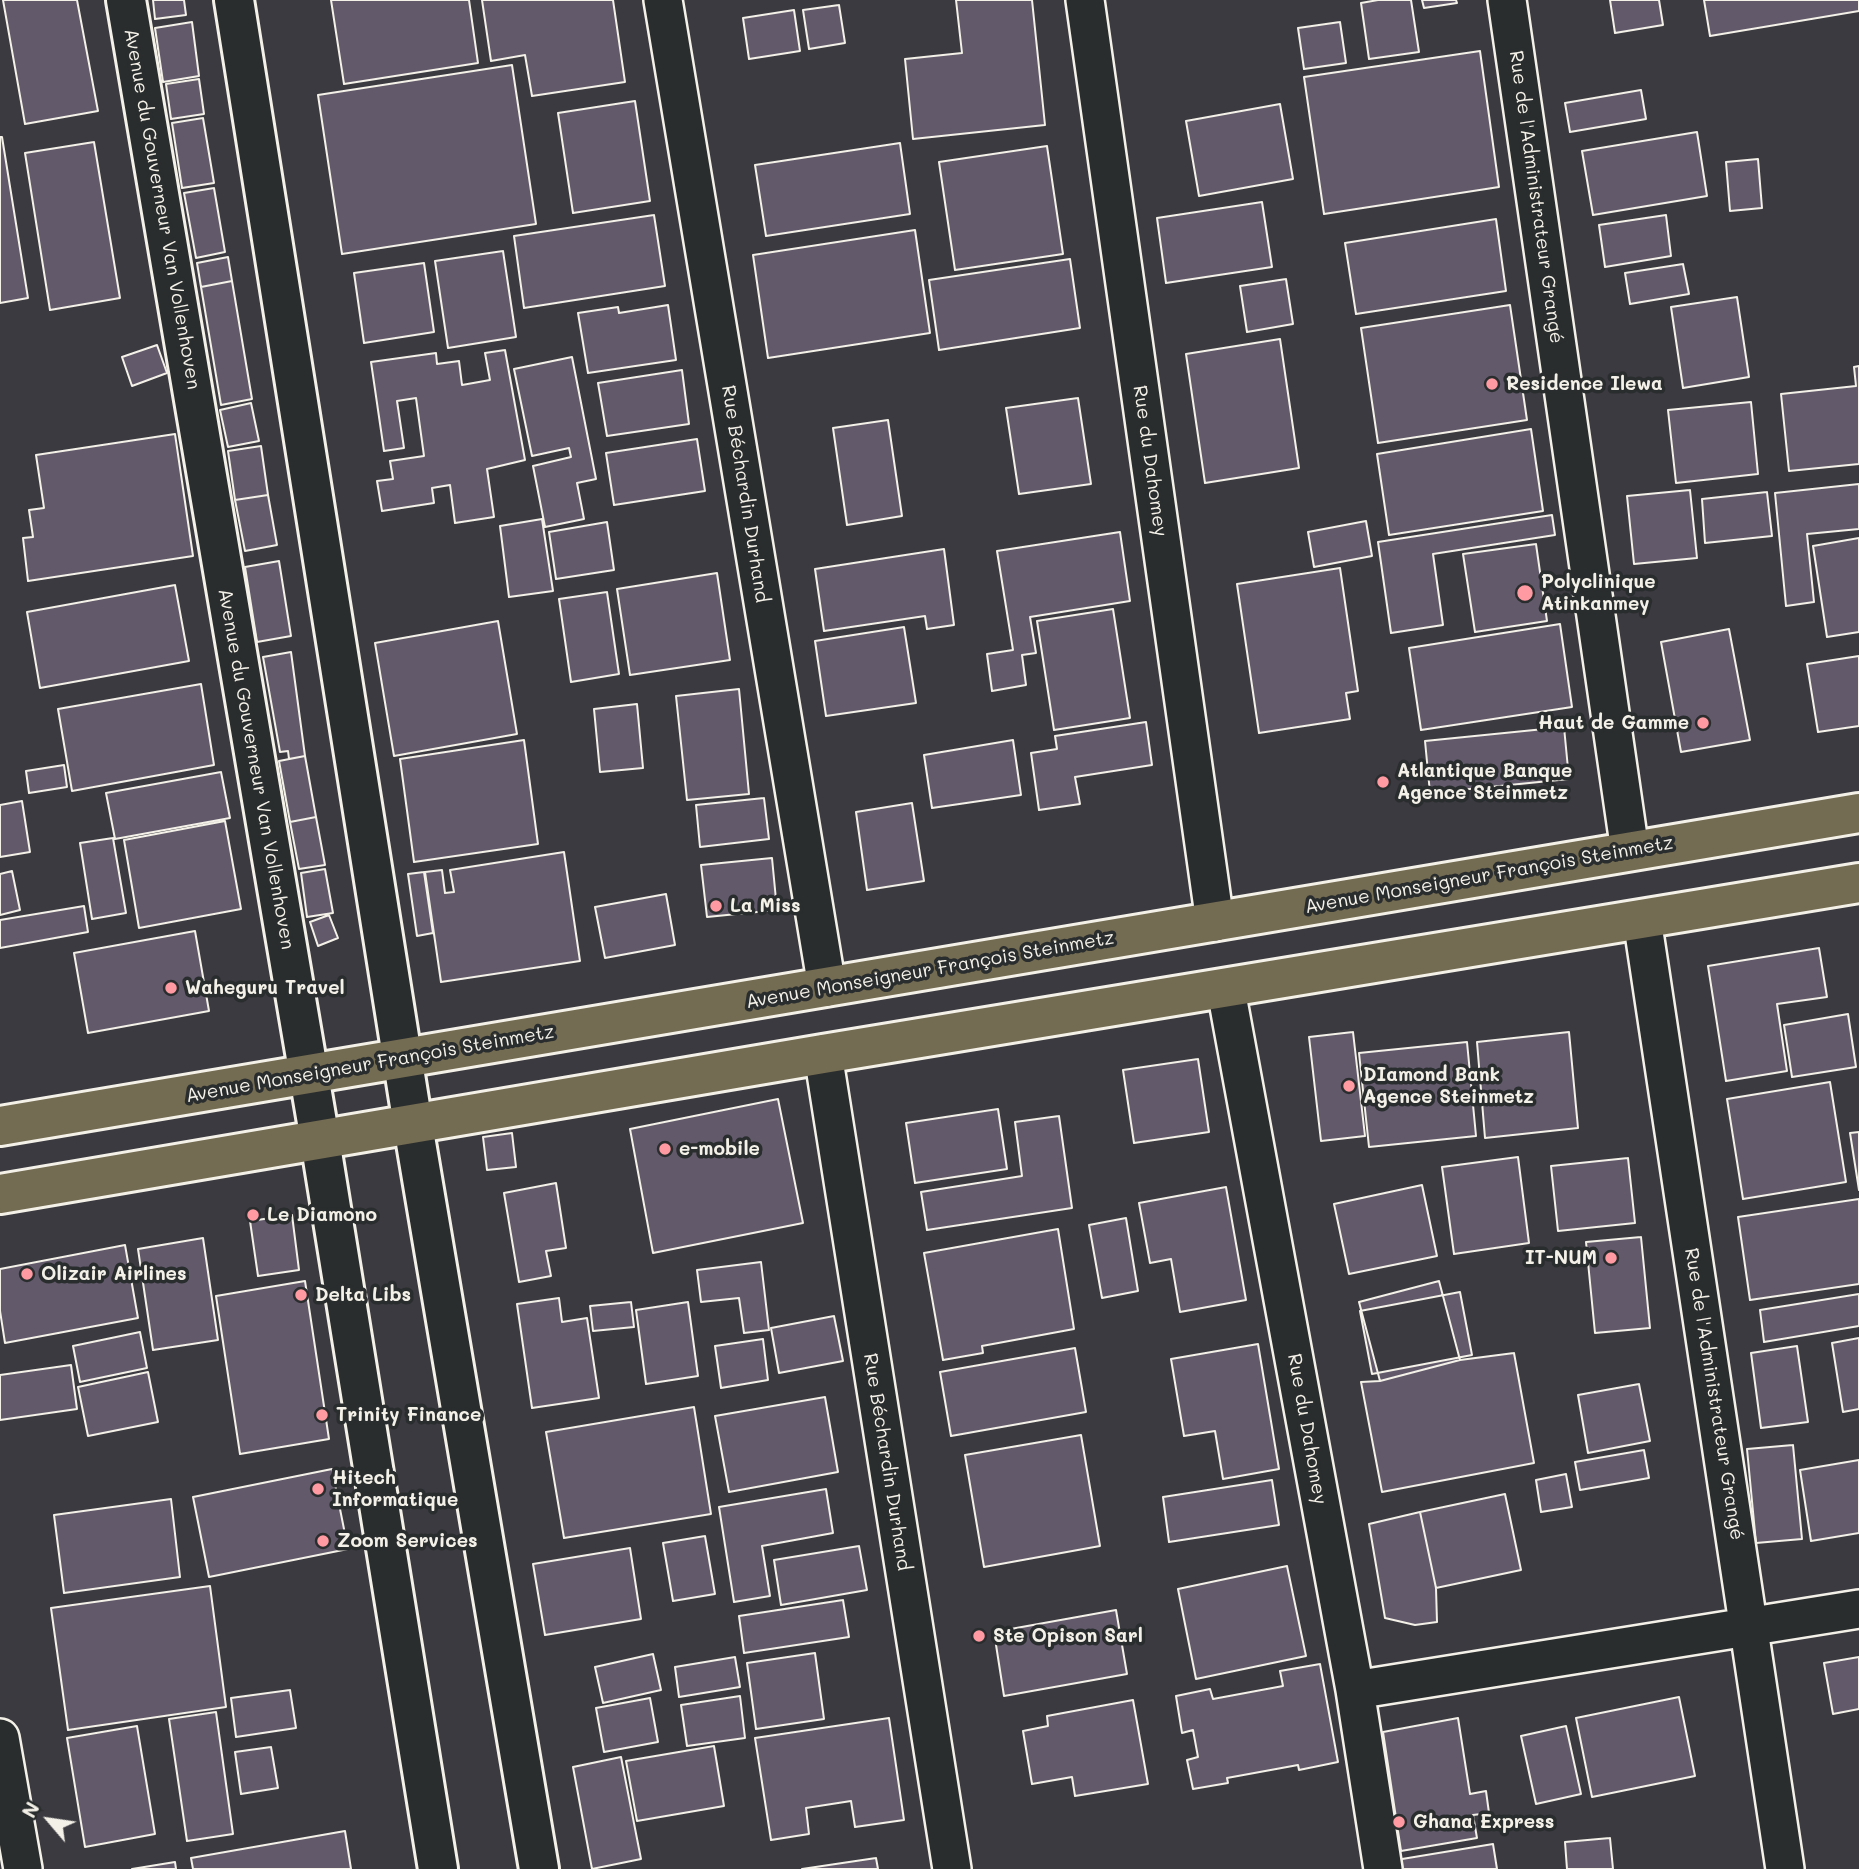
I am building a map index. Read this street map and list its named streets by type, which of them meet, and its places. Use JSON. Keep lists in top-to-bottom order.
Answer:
{
  "streets": {
    "main road": ["Avenue du Gouverneur Van Vollenhoven", "Avenue Monseigneur François Steinmetz"],
    "street": ["Rue de l'Administrateur Grangé", "Rue du Dahomey", "Rue Béchardin Durhand"]
  },
  "crossings": [
    ["Rue de l'Administrateur Grangé", "Avenue Monseigneur François Steinmetz"],
    ["Avenue du Gouverneur Van Vollenhoven", "Avenue Monseigneur François Steinmetz"],
    ["Rue du Dahomey", "Avenue Monseigneur François Steinmetz"],
    ["Rue Béchardin Durhand", "Avenue Monseigneur François Steinmetz"]
  ],
  "places": [
    "Residence Ilewa",
    "Polyclinique Atinkanmey",
    "Haut de Gamme",
    "Atlantique Banque Agence Steinmetz",
    "La Miss",
    "Waheguru Travel",
    "DIamond Bank Agence Steinmetz",
    "e-mobile",
    "Le Diamono",
    "IT-NUM",
    "Olizair Airlines",
    "Delta Libs",
    "Trinity Finance",
    "Hitech Informatique",
    "Zoom Services",
    "Ste Opison Sarl",
    "Ghana Express"
  ],
  "north": "top left"
}
